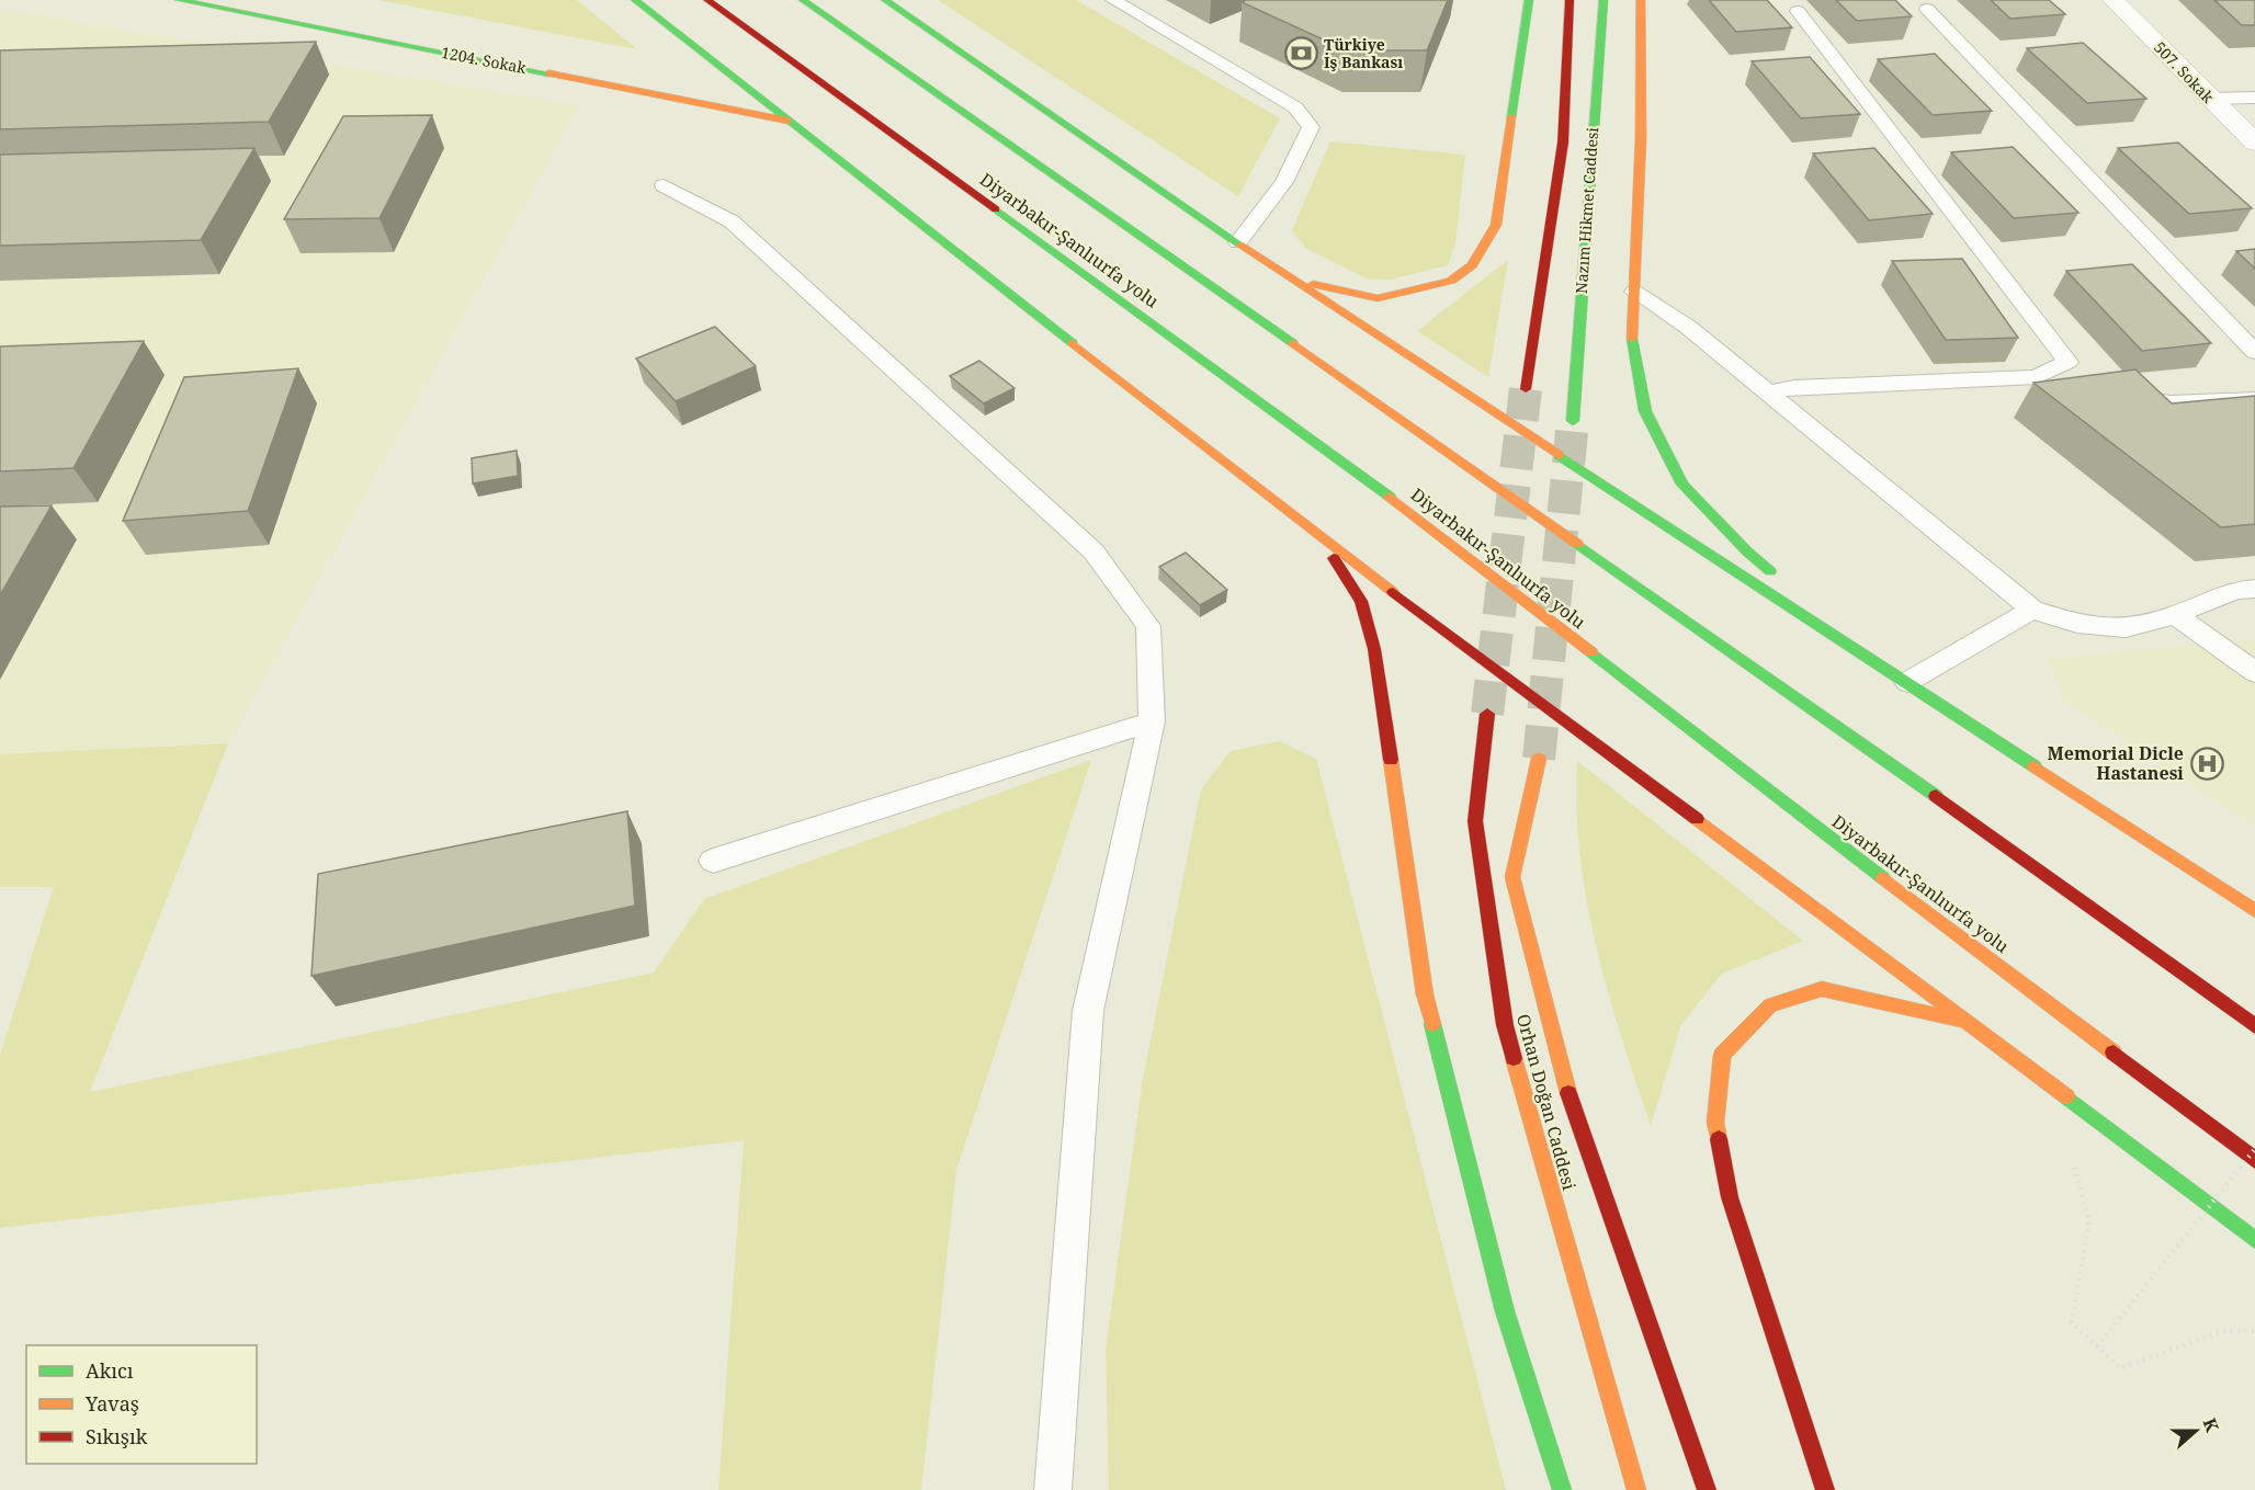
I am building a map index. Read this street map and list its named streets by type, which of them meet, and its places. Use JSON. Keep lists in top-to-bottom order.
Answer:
{
  "streets": {
    "main road": [
      "1204. Sokak",
      "Nazım Hikmet Caddesi",
      "Diyarbakır-Şanlıurfa yolu",
      "Orhan Doğan Caddesi"
    ],
    "street": ["507. Sokak"]
  },
  "places": {
    "bank": ["Türkiye İş Bankası"],
    "hospital": ["Memorial Dicle Hastanesi"]
  },
  "legend": ["Akıcı", "Yavaş", "Sıkışık"],
  "north": "right"
}
